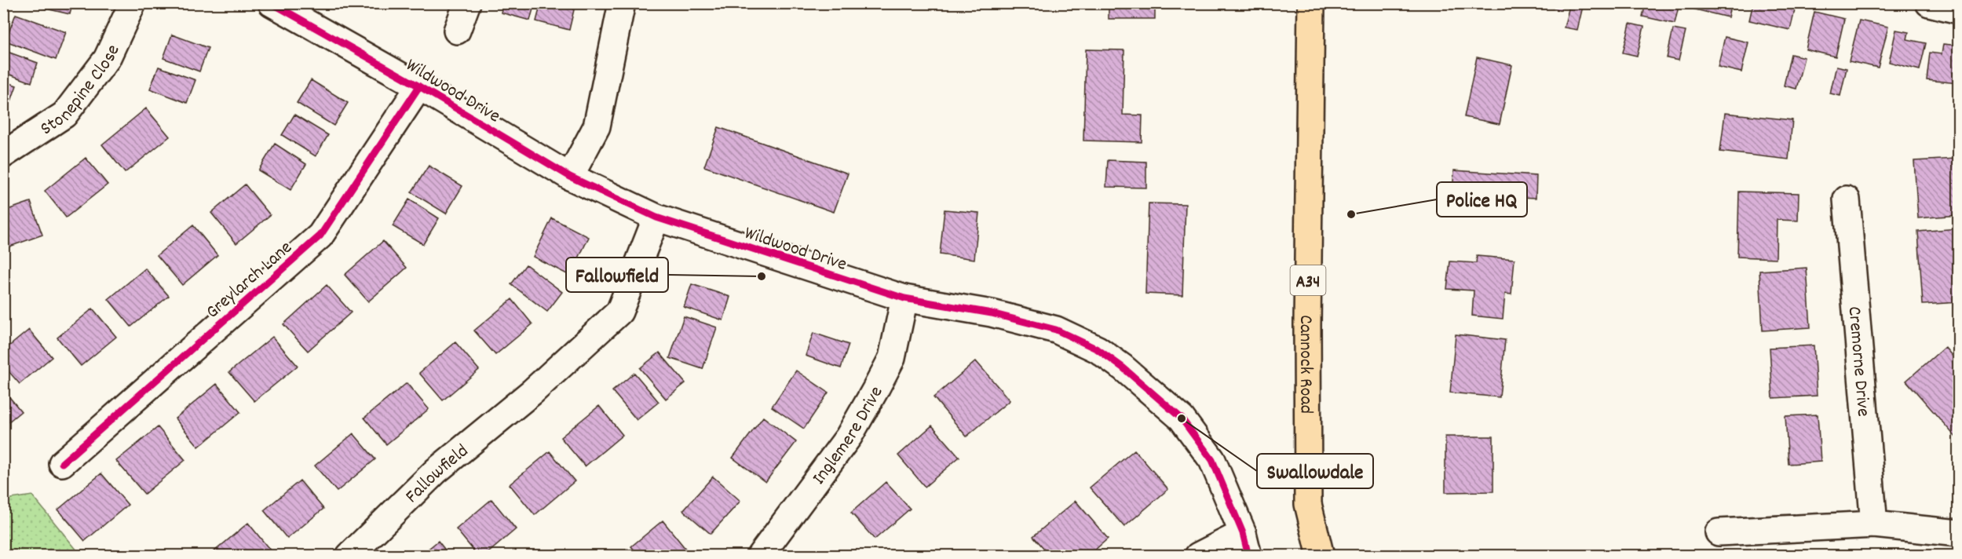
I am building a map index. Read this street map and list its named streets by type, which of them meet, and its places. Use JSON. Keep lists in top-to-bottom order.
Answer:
{
  "streets": {
    "main road": ["A34", "Cannock Road"],
    "street": [
      "Stonepine Close",
      "Wildwood Drive",
      "Greylarch Lane",
      "Cremorne Drive",
      "Inglemere Drive",
      "Fallowfield"
    ]
  },
  "crossings": [
    ["Wildwood Drive", "Greylarch Lane"],
    ["Wildwood Drive", "Inglemere Drive"],
    ["Wildwood Drive", "Fallowfield"]
  ],
  "places": ["Police HQ", "Fallowfield", "Swallowdale"]
}
